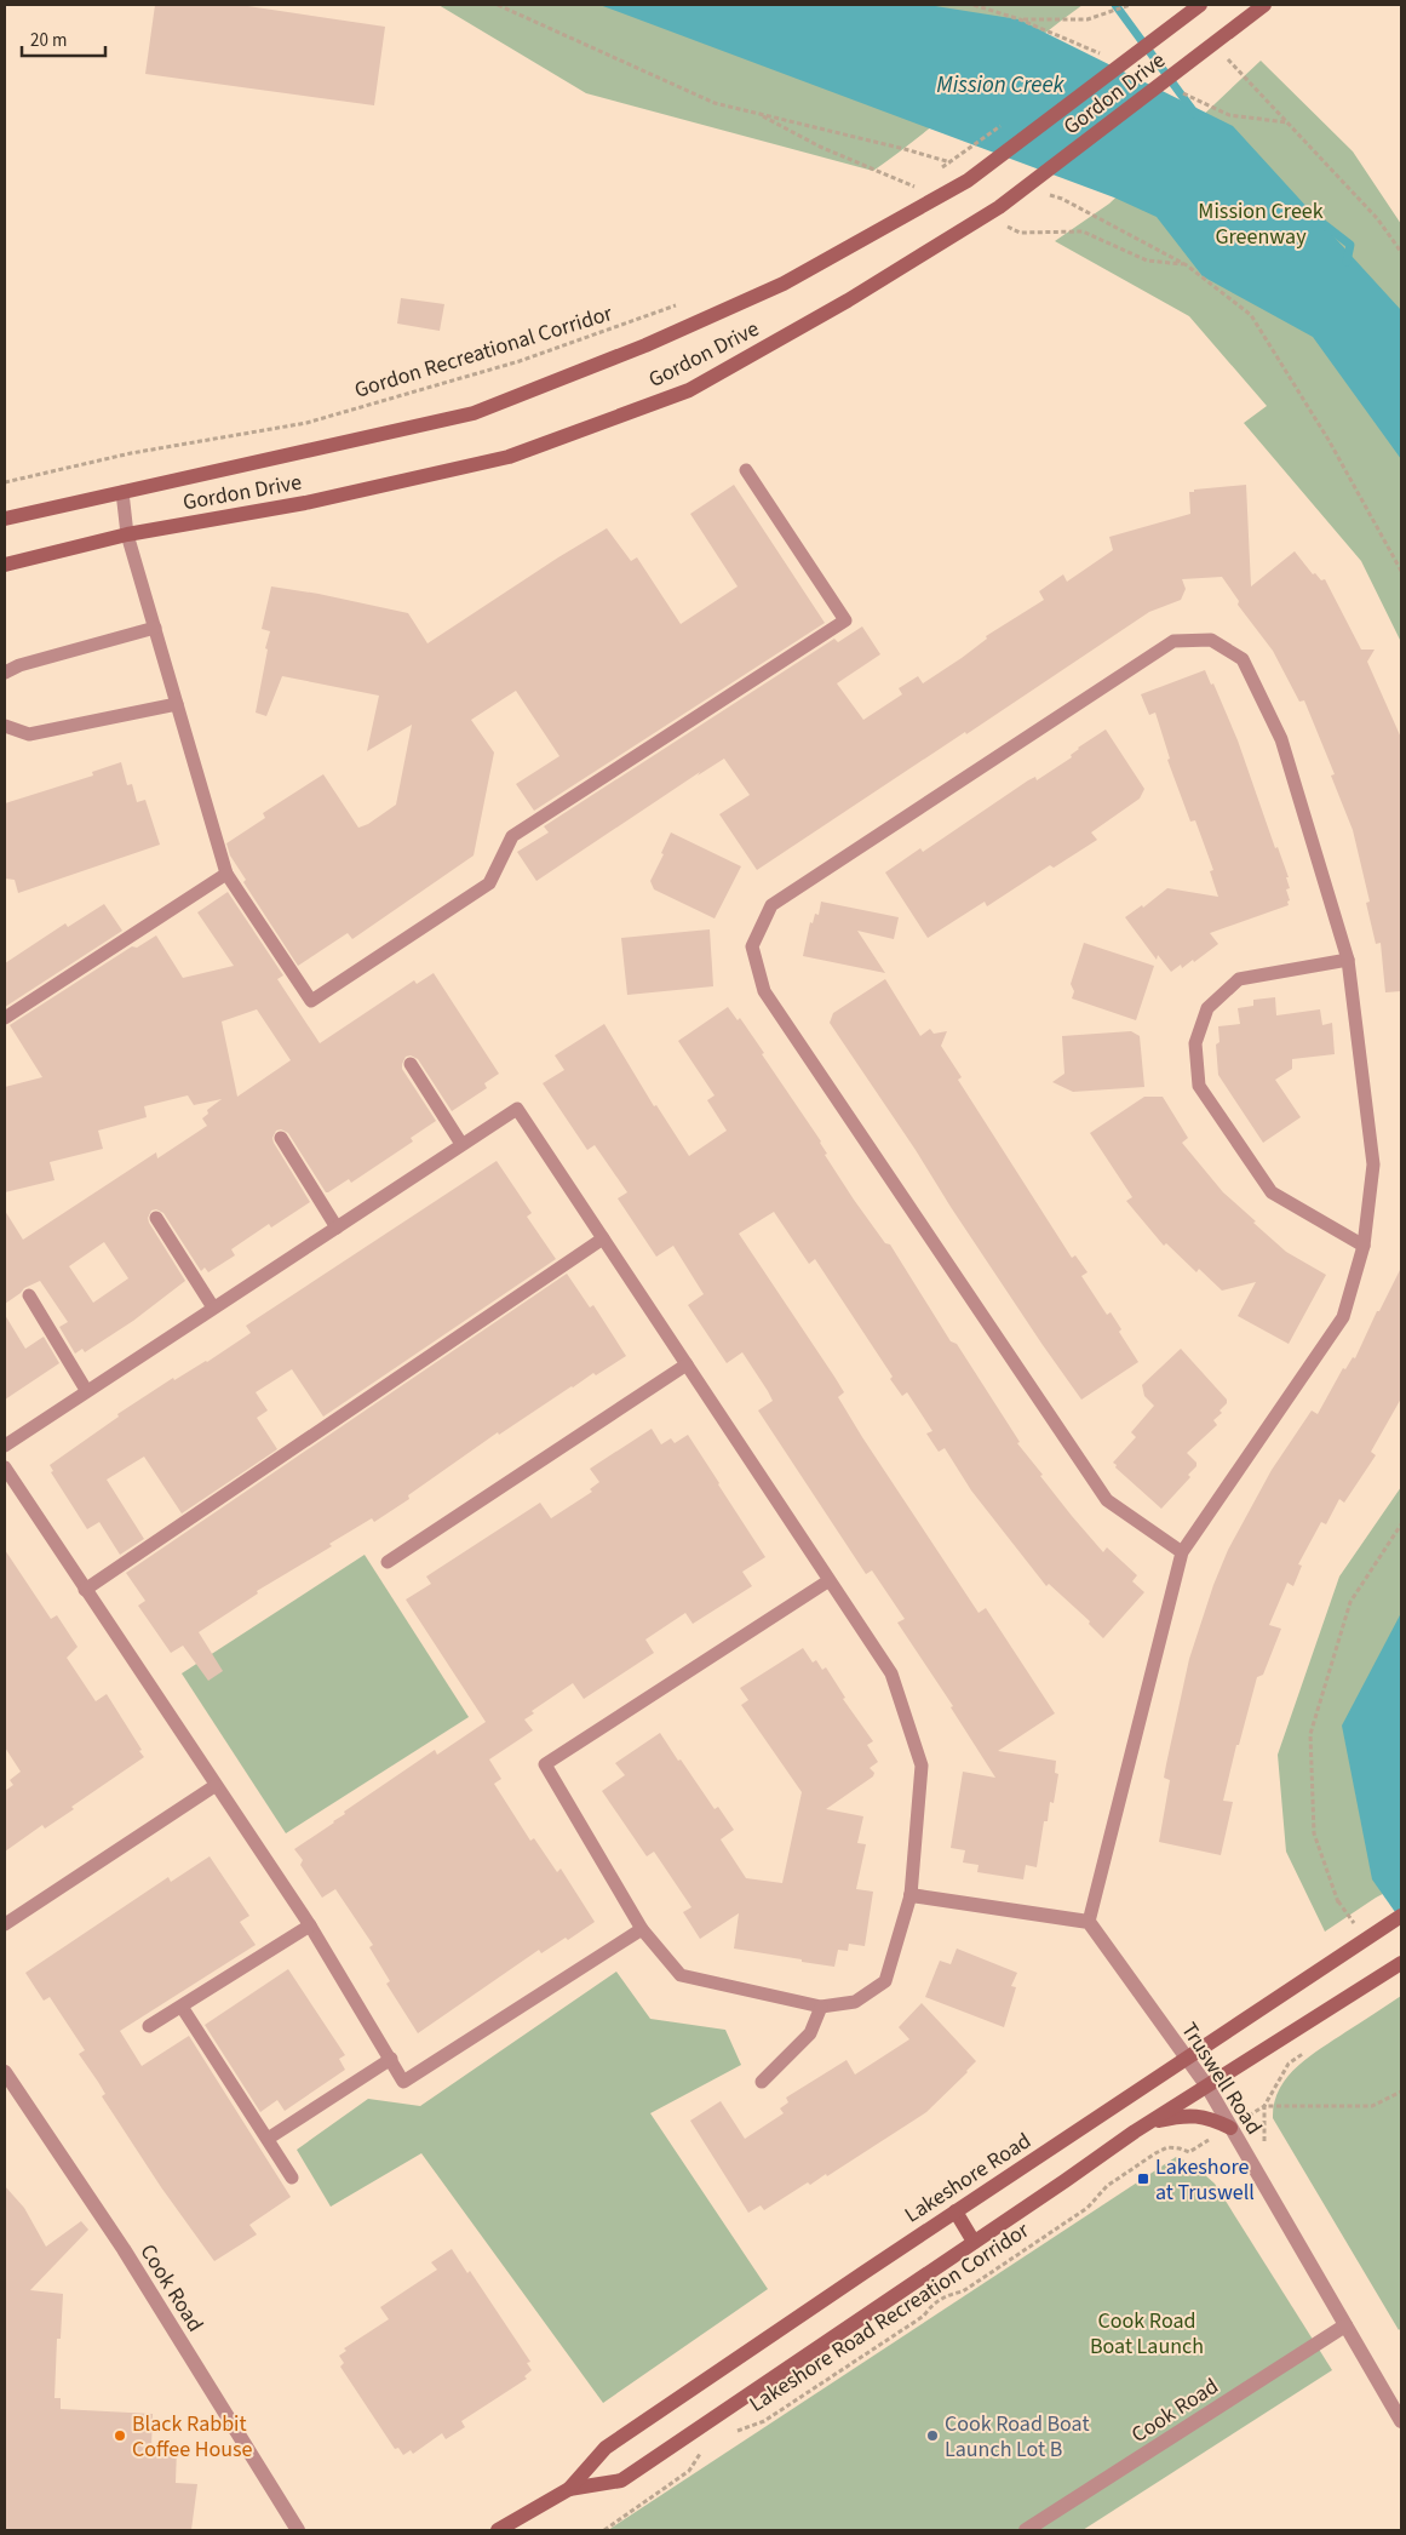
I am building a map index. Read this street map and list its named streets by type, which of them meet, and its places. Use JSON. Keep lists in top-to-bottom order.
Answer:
{
  "streets": {
    "main road": ["Gordon Drive", "Lakeshore Road"],
    "street": ["Truswell Road", "Cook Road"],
    "path": ["Gordon Recreational Corridor", "Lakeshore Road Recreation Corridor"]
  },
  "crossings": [
    ["Truswell Road", "Lakeshore Road"],
    ["Truswell Road", "Cook Road"],
    ["Truswell Road", "Lakeshore Road Recreation Corridor"]
  ],
  "water": ["Mission Creek"],
  "parks": ["Mission Creek Greenway", "Cook Road Boat Launch"],
  "places": {
    "transit": ["Lakeshore at Truswell"],
    "other": ["Black Rabbit Coffee House", "Cook Road Boat Launch Lot B"]
  },
  "scale_bar": "20 m"
}
